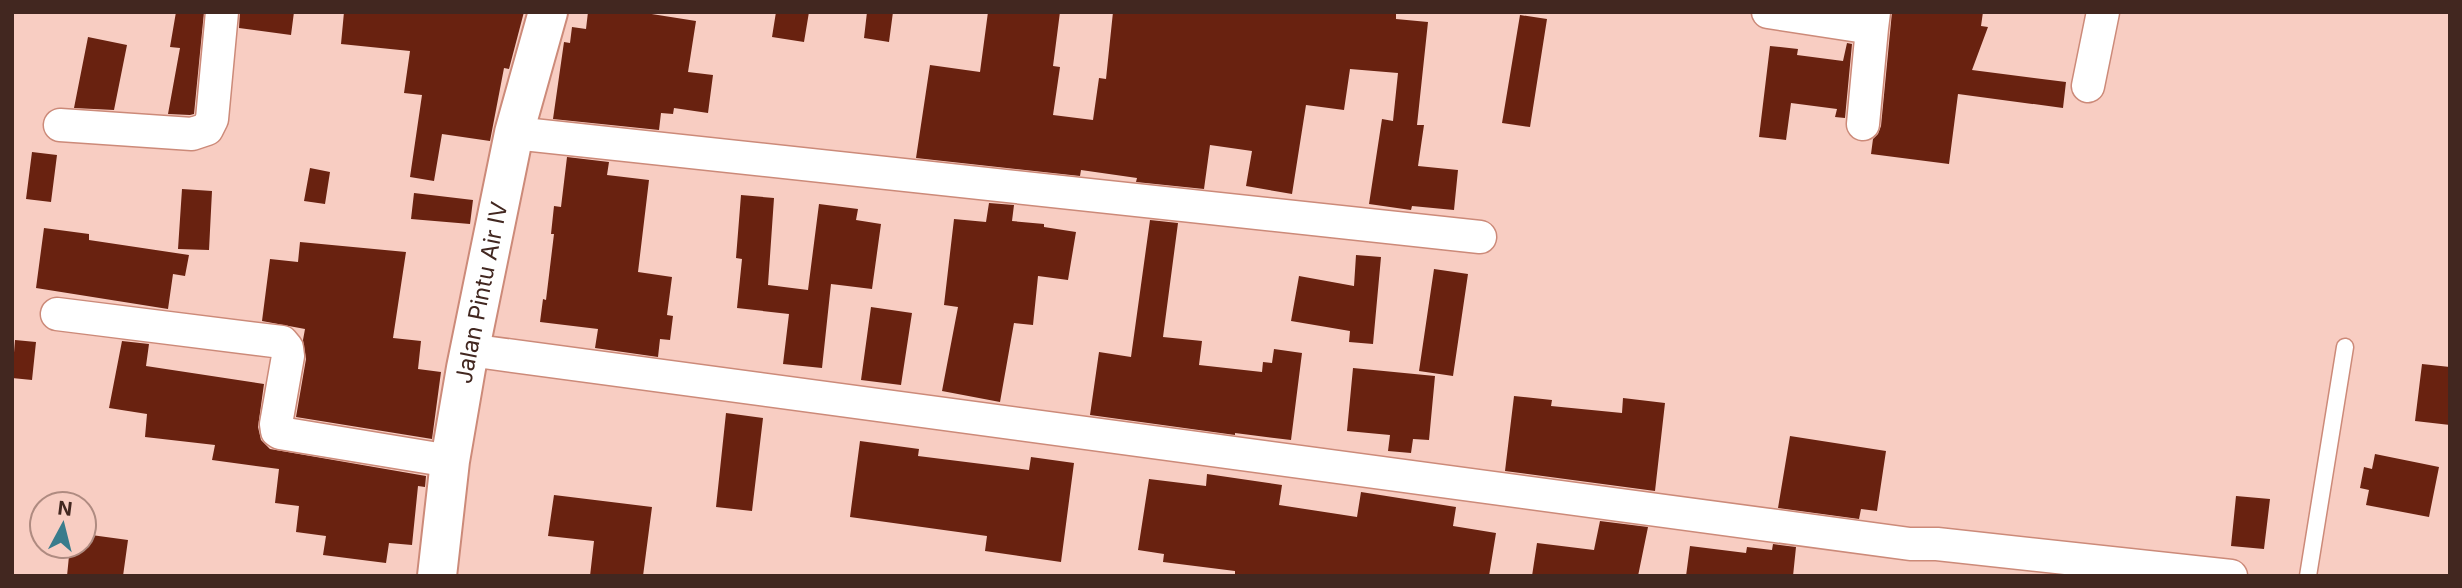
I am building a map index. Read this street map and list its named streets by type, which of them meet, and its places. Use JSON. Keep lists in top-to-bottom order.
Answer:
{
  "streets": {
    "main road": ["Jalan Pintu Air IV"]
  },
  "north": "top"
}
